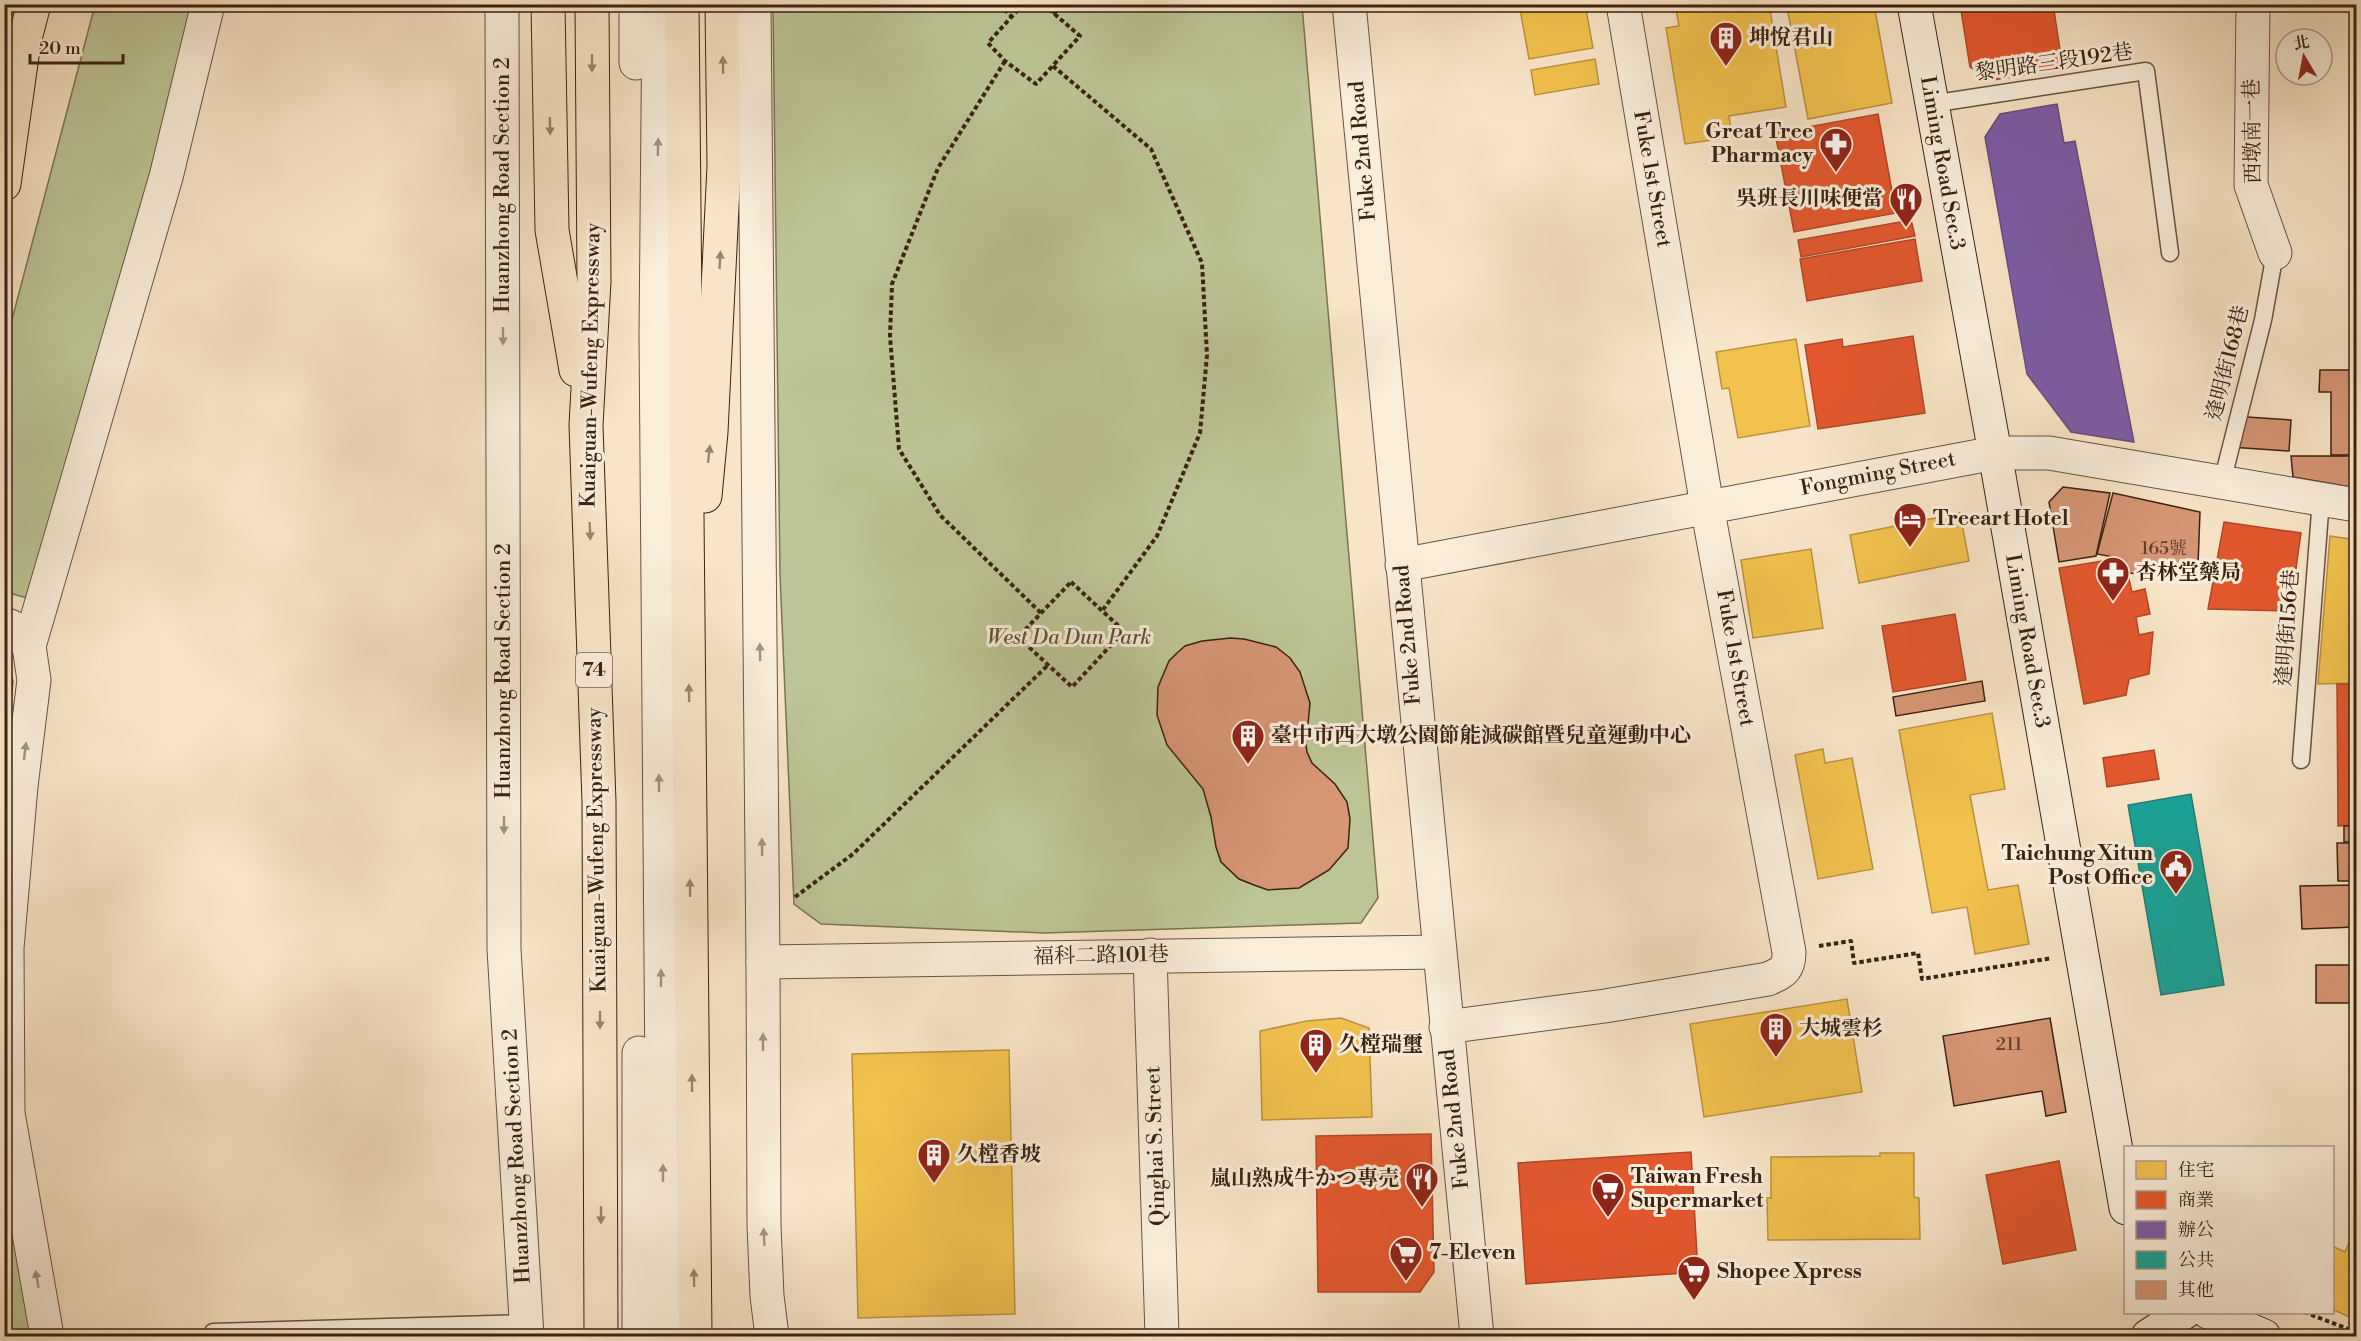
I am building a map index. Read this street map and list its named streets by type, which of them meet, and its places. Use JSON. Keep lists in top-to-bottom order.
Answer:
{
  "streets": {
    "highway": ["Kuaiguan-Wufeng Expressway", "74"],
    "street": [
      "西墩南一巷",
      "Fuke 2nd Road",
      "Liming Road Sec.3",
      "Fuke 1st Street",
      "Huanzhong Road Section 2",
      "Fongming Street",
      "福科二路101巷",
      "Qinghai S. Street"
    ],
    "lane": ["黎明路三段192巷", "逢明街168巷", "逢明街156巷"]
  },
  "crossings": [
    ["黎明路三段192巷", "Liming Road Sec.3"],
    ["西墩南一巷", "逢明街168巷"],
    ["Fuke 2nd Road", "Fongming Street"],
    ["Fuke 2nd Road", "福科二路101巷"],
    ["Liming Road Sec.3", "Fongming Street"],
    ["Fuke 1st Street", "Fongming Street"],
    ["逢明街168巷", "Fongming Street"],
    ["Kuaiguan-Wufeng Expressway", "74"],
    ["Fongming Street", "逢明街156巷"],
    ["福科二路101巷", "Qinghai S. Street"]
  ],
  "parks": ["West Da Dun Park"],
  "places": {
    "building": [
      "坤悅君山",
      "臺中市西大墩公園節能減碳館暨兒童運動中心",
      "大城雲杉",
      "久樘瑞璽",
      "久樘香坡"
    ],
    "pharmacy": ["Great Tree Pharmacy", "杏林堂藥局"],
    "restaurant": ["吳班長川味便當", "嵐山熟成牛かつ專売"],
    "hotel": ["Treeart Hotel"],
    "public building": ["Taichung Xitun Post Office"],
    "supermarket": ["Taiwan Fresh Supermarket", "7-Eleven", "Shopee Xpress"]
  },
  "house_numbers": ["165號", "211"],
  "legend": [
    "住宅",
    "商業",
    "辦公",
    "公共",
    "其他"
  ],
  "scale_bar": "20 m",
  "north": "top"
}
